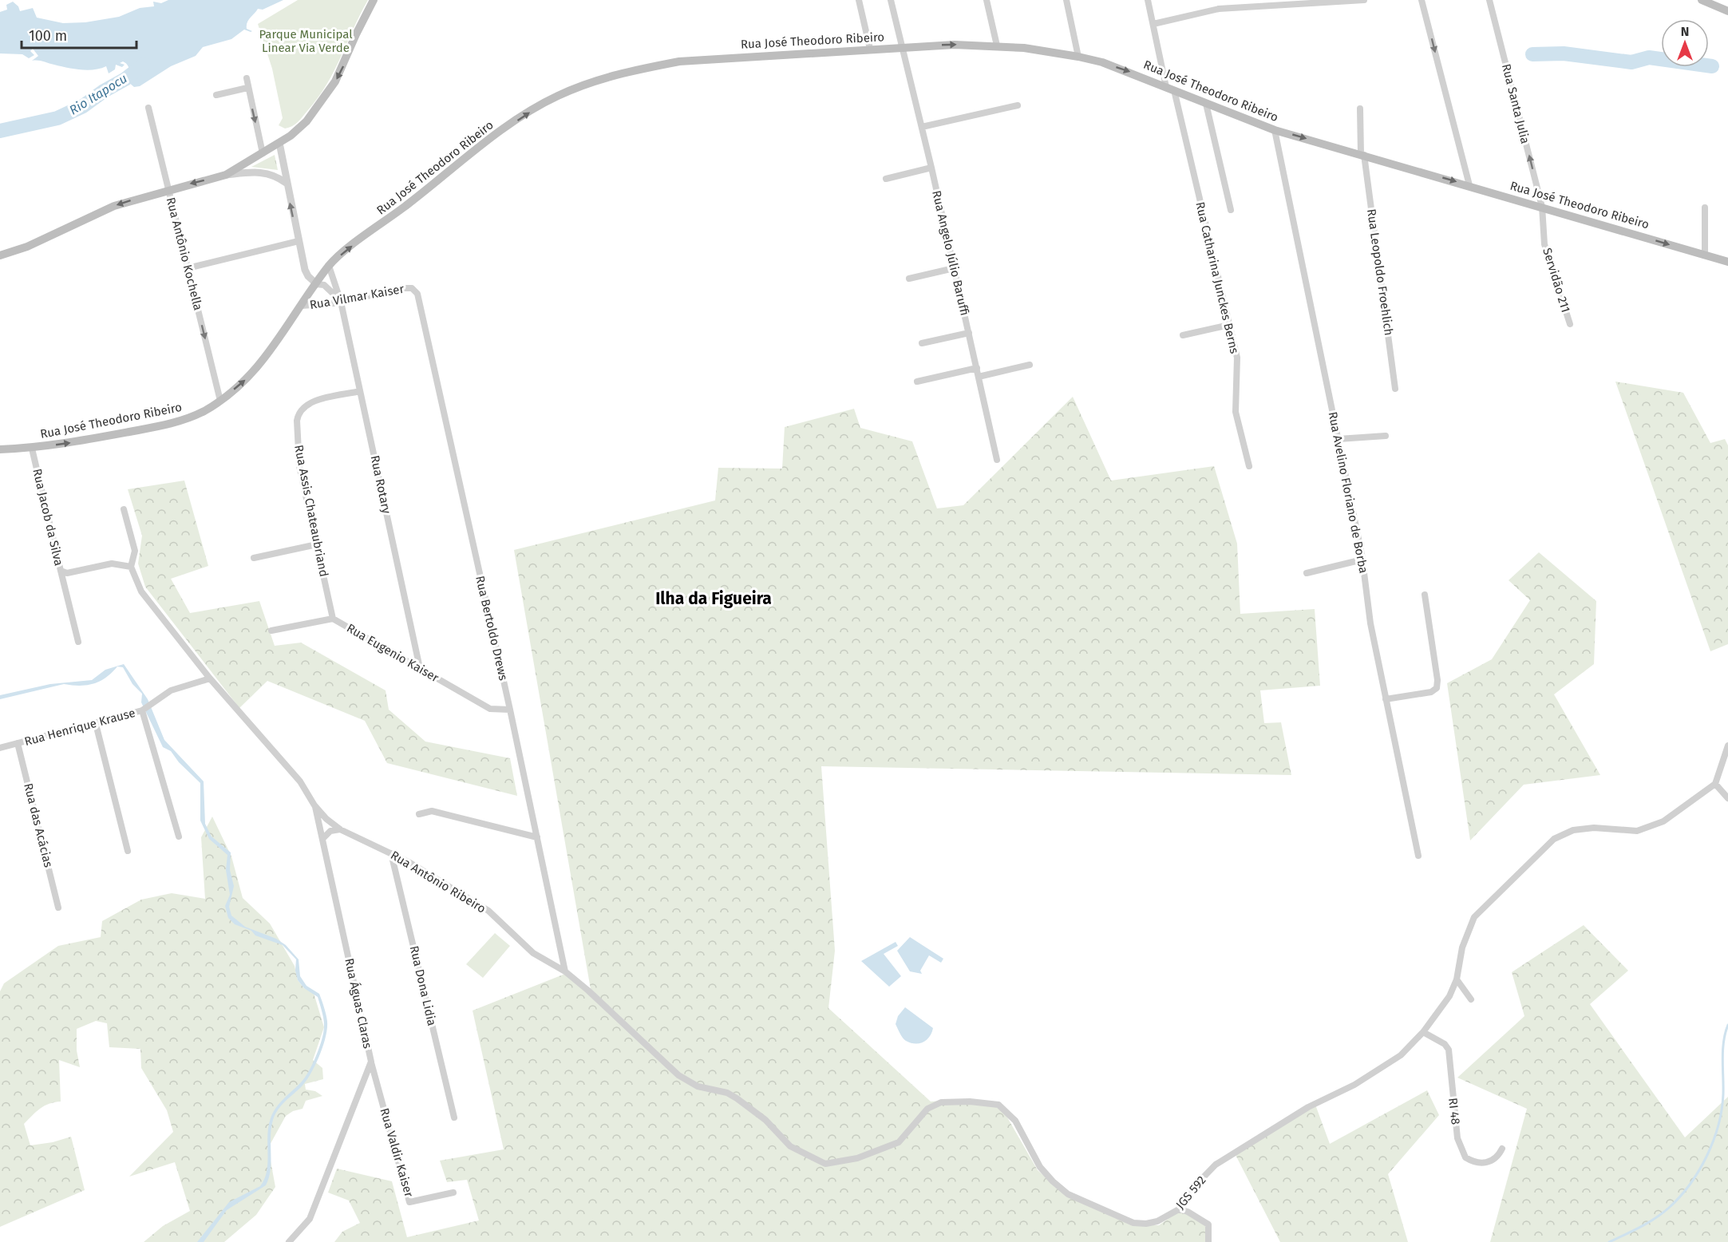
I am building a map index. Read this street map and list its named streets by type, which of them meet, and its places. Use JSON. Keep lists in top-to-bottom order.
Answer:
{
  "streets": {
    "main road": ["Rua José Theodoro Ribeiro"],
    "street": [
      "Rua Santa Julia",
      "Rua Angelo Júlio Baruffi",
      "Rua Antônio Kochella",
      "Rua Leopoldo Froehlich",
      "Rua Catharina Junckes Berns",
      "Servidão 211",
      "Rua Vilmar Kaiser",
      "Rua Rotary",
      "Rua Avelino Floriano de Borba",
      "Rua Assis Chateaubriand",
      "Rua Jacob da Silva",
      "Rua Bertoldo Drews",
      "Rua Eugenio Kaiser",
      "Rua Henrique Krause",
      "Rua das Acácias",
      "Rua Antônio Ribeiro",
      "Rua Dona Lidia",
      "Rua Águas Claras",
      "RI 48",
      "Rua Valdir Kaiser",
      "JGS 592"
    ]
  },
  "crossings": [
    ["Rua José Theodoro Ribeiro", "Rua Santa Julia"],
    ["Rua José Theodoro Ribeiro", "Rua Angelo Júlio Baruffi"],
    ["Rua José Theodoro Ribeiro", "Rua Antônio Kochella"],
    ["Rua José Theodoro Ribeiro", "Rua Leopoldo Froehlich"],
    ["Rua José Theodoro Ribeiro", "Rua Catharina Junckes Berns"],
    ["Rua José Theodoro Ribeiro", "Servidão 211"],
    ["Rua José Theodoro Ribeiro", "Rua Vilmar Kaiser"],
    ["Rua José Theodoro Ribeiro", "Rua Rotary"],
    ["Rua José Theodoro Ribeiro", "Rua Avelino Floriano de Borba"],
    ["Rua José Theodoro Ribeiro", "Rua Jacob da Silva"],
    ["Rua Santa Julia", "Servidão 211"],
    ["Rua Vilmar Kaiser", "Rua Rotary"],
    ["Rua Vilmar Kaiser", "Rua Bertoldo Drews"],
    ["Rua Rotary", "Rua Assis Chateaubriand"],
    ["Rua Rotary", "Rua Eugenio Kaiser"],
    ["Rua Assis Chateaubriand", "Rua Eugenio Kaiser"],
    ["Rua Jacob da Silva", "Rua Antônio Ribeiro"],
    ["Rua Bertoldo Drews", "Rua Eugenio Kaiser"],
    ["Rua Bertoldo Drews", "Rua Antônio Ribeiro"],
    ["Rua Henrique Krause", "Rua das Acácias"],
    ["Rua Henrique Krause", "Rua Antônio Ribeiro"],
    ["Rua Antônio Ribeiro", "Rua Dona Lidia"],
    ["Rua Antônio Ribeiro", "Rua Águas Claras"],
    ["Rua Antônio Ribeiro", "JGS 592"],
    ["Rua Águas Claras", "Rua Valdir Kaiser"],
    ["RI 48", "JGS 592"]
  ],
  "one_way": ["Rua José Theodoro Ribeiro", "Rua Santa Julia", "Rua Antônio Kochella"],
  "districts": ["Ilha da Figueira"],
  "water": ["Rio Itapocu"],
  "parks": ["Parque Municipal Linear Via Verde"],
  "scale_bar": "100 m",
  "north": "top"
}
